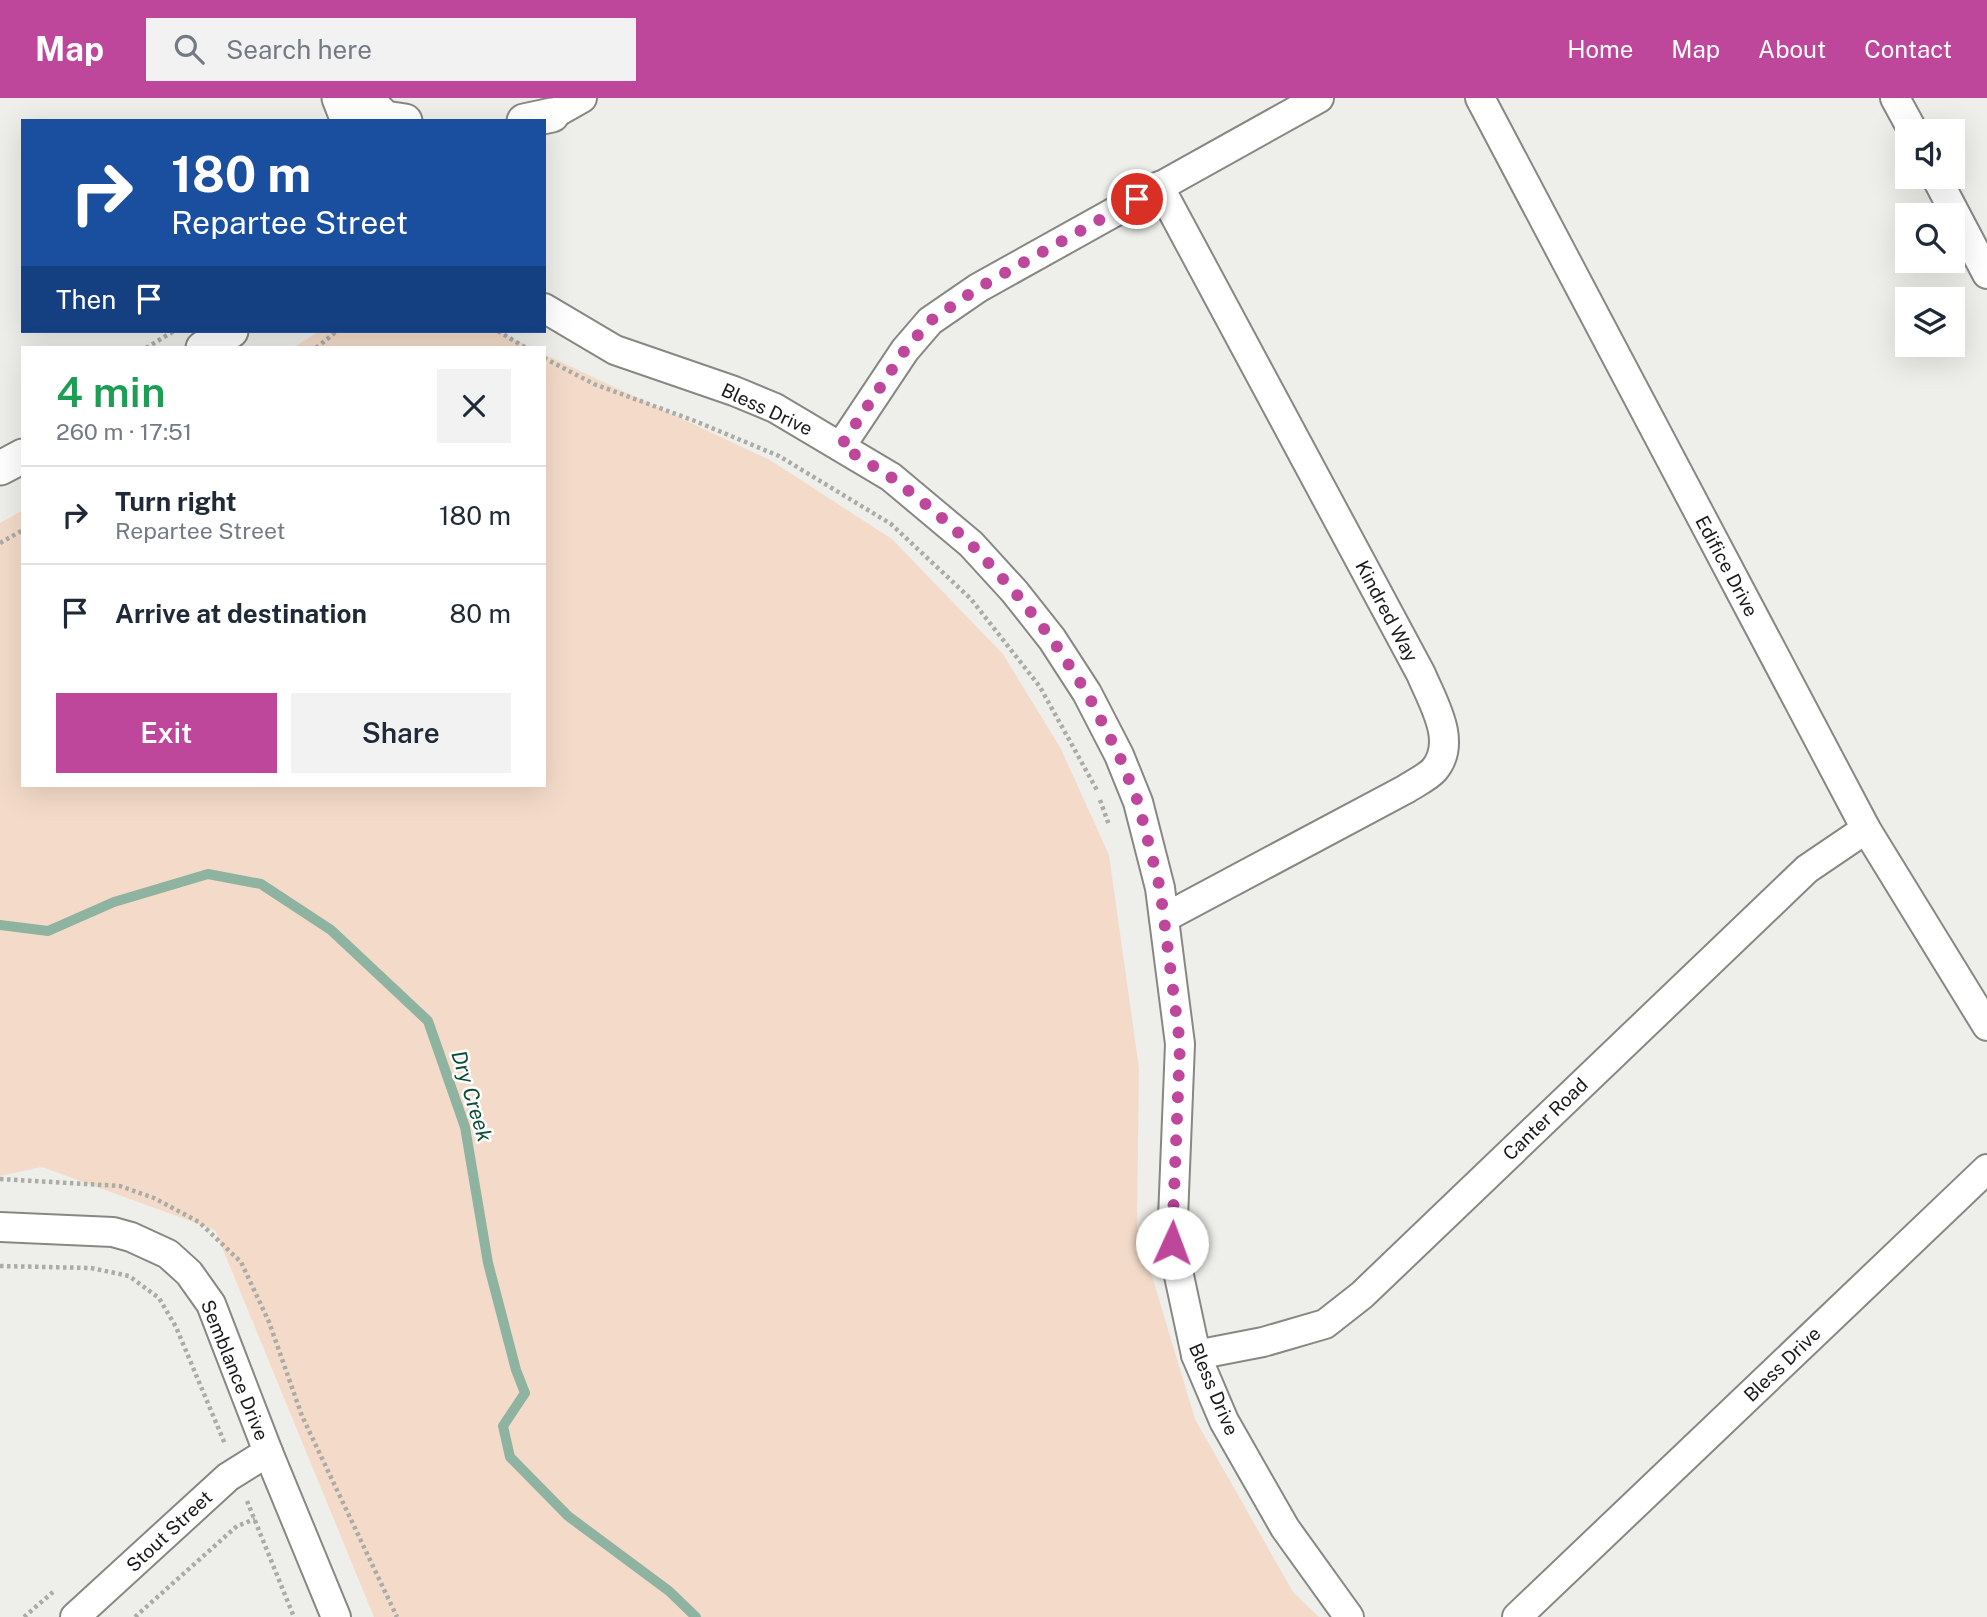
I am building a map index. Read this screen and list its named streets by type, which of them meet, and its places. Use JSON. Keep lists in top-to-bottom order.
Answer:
{
  "streets": {
    "street": [
      "Bless Drive",
      "Edifice Drive",
      "Kindred Way",
      "Canter Road",
      "Semblance Drive",
      "Stout Street"
    ]
  },
  "crossings": [
    ["Bless Drive", "Kindred Way"],
    ["Bless Drive", "Canter Road"],
    ["Edifice Drive", "Canter Road"],
    ["Semblance Drive", "Stout Street"]
  ],
  "water": ["Dry Creek"],
  "page": {
    "header": "Map",
    "search": "Search here",
    "nav": [
      "Home",
      "Map",
      "About",
      "Contact"
    ],
    "turn": ["180 m", "Repartee Street"],
    "then": "Then",
    "heading": ["4 min", "260 m · 17:51"],
    "list": [
      {
        "name": "Turn right",
        "note": "Repartee Street",
        "value": "180 m"
      },
      {
        "name": "Arrive at destination",
        "value": "80 m"
      }
    ],
    "buttons": ["Exit", "Share"]
  }
}
